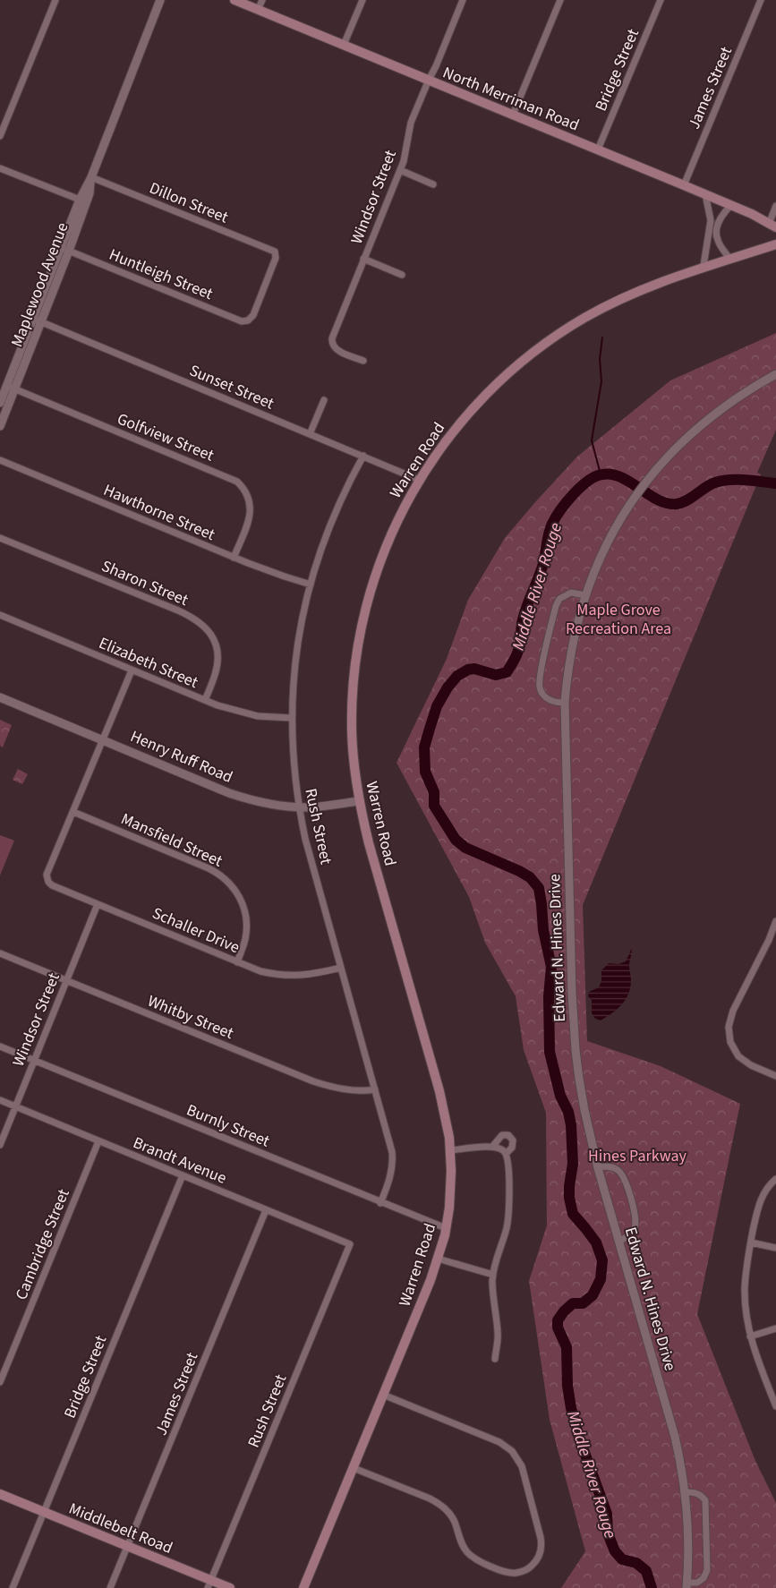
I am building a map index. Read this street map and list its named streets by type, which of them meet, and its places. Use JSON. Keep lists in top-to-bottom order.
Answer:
{
  "streets": {
    "main road": ["North Merriman Road", "Warren Road", "Middlebelt Road"],
    "street": [
      "Bridge Street",
      "James Street",
      "Windsor Street",
      "Dillon Street",
      "Huntleigh Street",
      "Maplewood Avenue",
      "Sunset Street",
      "Golfview Street",
      "Hawthorne Street",
      "Sharon Street",
      "Elizabeth Street",
      "Henry Ruff Road",
      "Rush Street",
      "Mansfield Street",
      "Schaller Drive",
      "Edward N. Hines Drive",
      "Whitby Street",
      "Burnly Street",
      "Brandt Avenue",
      "Cambridge Street"
    ]
  },
  "crossings": [
    ["Bridge Street", "North Merriman Road"],
    ["Bridge Street", "Brandt Avenue"],
    ["Bridge Street", "Middlebelt Road"],
    ["James Street", "North Merriman Road"],
    ["James Street", "Brandt Avenue"],
    ["James Street", "Middlebelt Road"],
    ["North Merriman Road", "Windsor Street"],
    ["Windsor Street", "Schaller Drive"],
    ["Windsor Street", "Whitby Street"],
    ["Windsor Street", "Burnly Street"],
    ["Windsor Street", "Brandt Avenue"],
    ["Dillon Street", "Huntleigh Street"],
    ["Dillon Street", "Maplewood Avenue"],
    ["Huntleigh Street", "Maplewood Avenue"],
    ["Maplewood Avenue", "Sunset Street"],
    ["Maplewood Avenue", "Golfview Street"],
    ["Sunset Street", "Warren Road"],
    ["Sunset Street", "Rush Street"],
    ["Golfview Street", "Hawthorne Street"],
    ["Warren Road", "Henry Ruff Road"],
    ["Warren Road", "Burnly Street"],
    ["Hawthorne Street", "Rush Street"],
    ["Sharon Street", "Elizabeth Street"],
    ["Elizabeth Street", "Rush Street"],
    ["Henry Ruff Road", "Rush Street"],
    ["Rush Street", "Schaller Drive"],
    ["Rush Street", "Whitby Street"],
    ["Rush Street", "Burnly Street"],
    ["Rush Street", "Brandt Avenue"],
    ["Rush Street", "Middlebelt Road"],
    ["Mansfield Street", "Schaller Drive"],
    ["Brandt Avenue", "Cambridge Street"]
  ],
  "water": ["Middle River Rouge"],
  "parks": ["Maple Grove Recreation Area", "Hines Parkway"]
}
